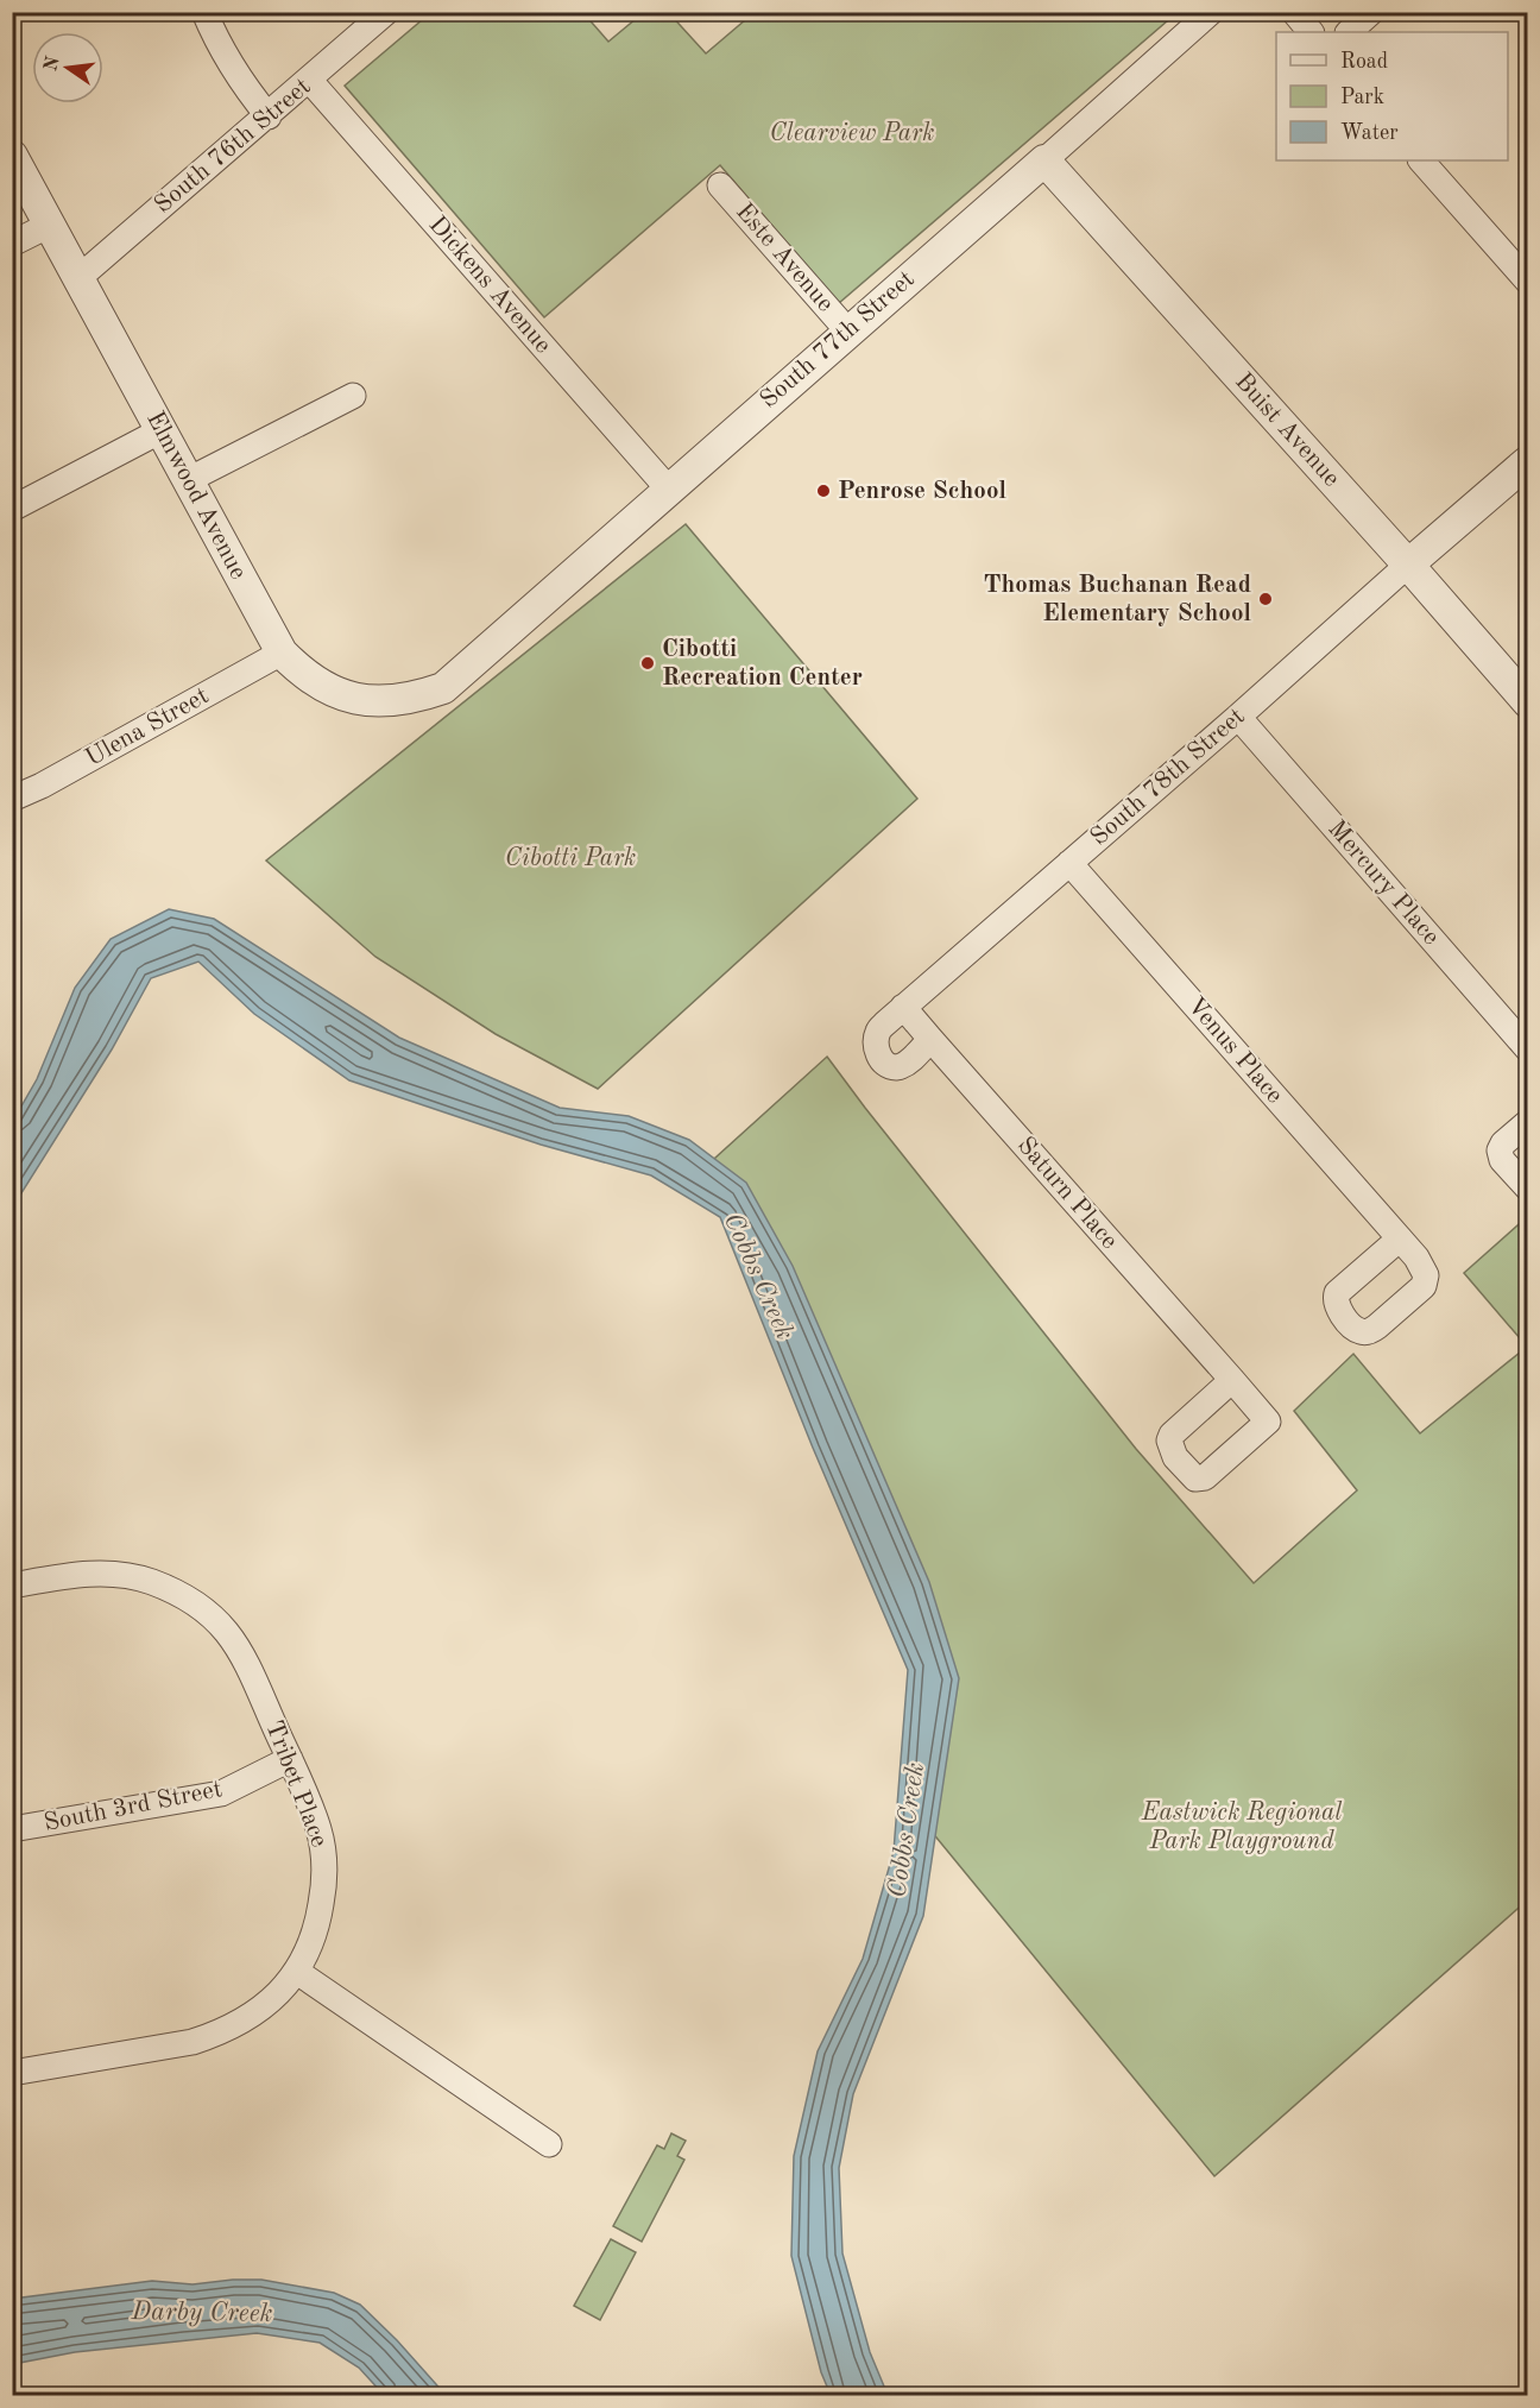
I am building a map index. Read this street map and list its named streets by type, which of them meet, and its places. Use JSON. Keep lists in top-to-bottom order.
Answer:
{
  "streets": {
    "street": [
      "South 76th Street",
      "Este Avenue",
      "Dickens Avenue",
      "South 77th Street",
      "Buist Avenue",
      "Elmwood Avenue",
      "Ulena Street",
      "South 78th Street",
      "Mercury Place",
      "Venus Place",
      "Saturn Place",
      "Tribet Place",
      "South 3rd Street"
    ]
  },
  "crossings": [
    ["South 76th Street", "Dickens Avenue"],
    ["South 76th Street", "Elmwood Avenue"],
    ["Este Avenue", "South 77th Street"],
    ["Dickens Avenue", "South 77th Street"],
    ["South 77th Street", "Buist Avenue"],
    ["South 77th Street", "Elmwood Avenue"],
    ["Buist Avenue", "South 78th Street"],
    ["Elmwood Avenue", "Ulena Street"],
    ["South 78th Street", "Mercury Place"],
    ["South 78th Street", "Venus Place"],
    ["South 78th Street", "Saturn Place"],
    ["Tribet Place", "South 3rd Street"]
  ],
  "water": ["Cobbs Creek", "Darby Creek"],
  "parks": ["Clearview Park", "Cibotti Park", "Eastwick Regional Park Playground"],
  "places": ["Penrose School", "Thomas Buchanan Read Elementary School", "Cibotti Recreation Center"],
  "legend": ["Road", "Park", "Water"],
  "north": "left"
}
